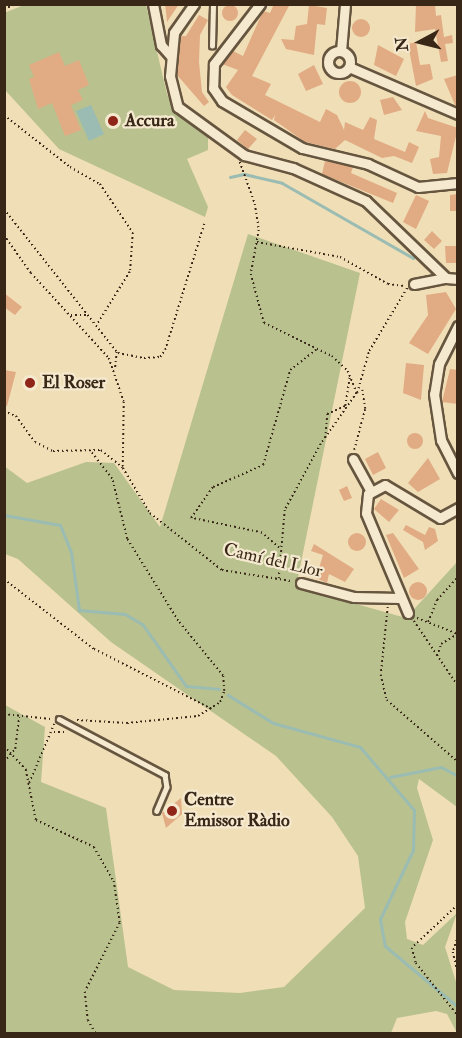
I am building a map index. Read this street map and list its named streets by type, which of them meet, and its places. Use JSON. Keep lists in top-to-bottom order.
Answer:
{
  "streets": {
    "street": ["Camí del Llor"]
  },
  "places": ["Accura", "El Roser", "Centre Emissor Ràdio"],
  "north": "left"
}
